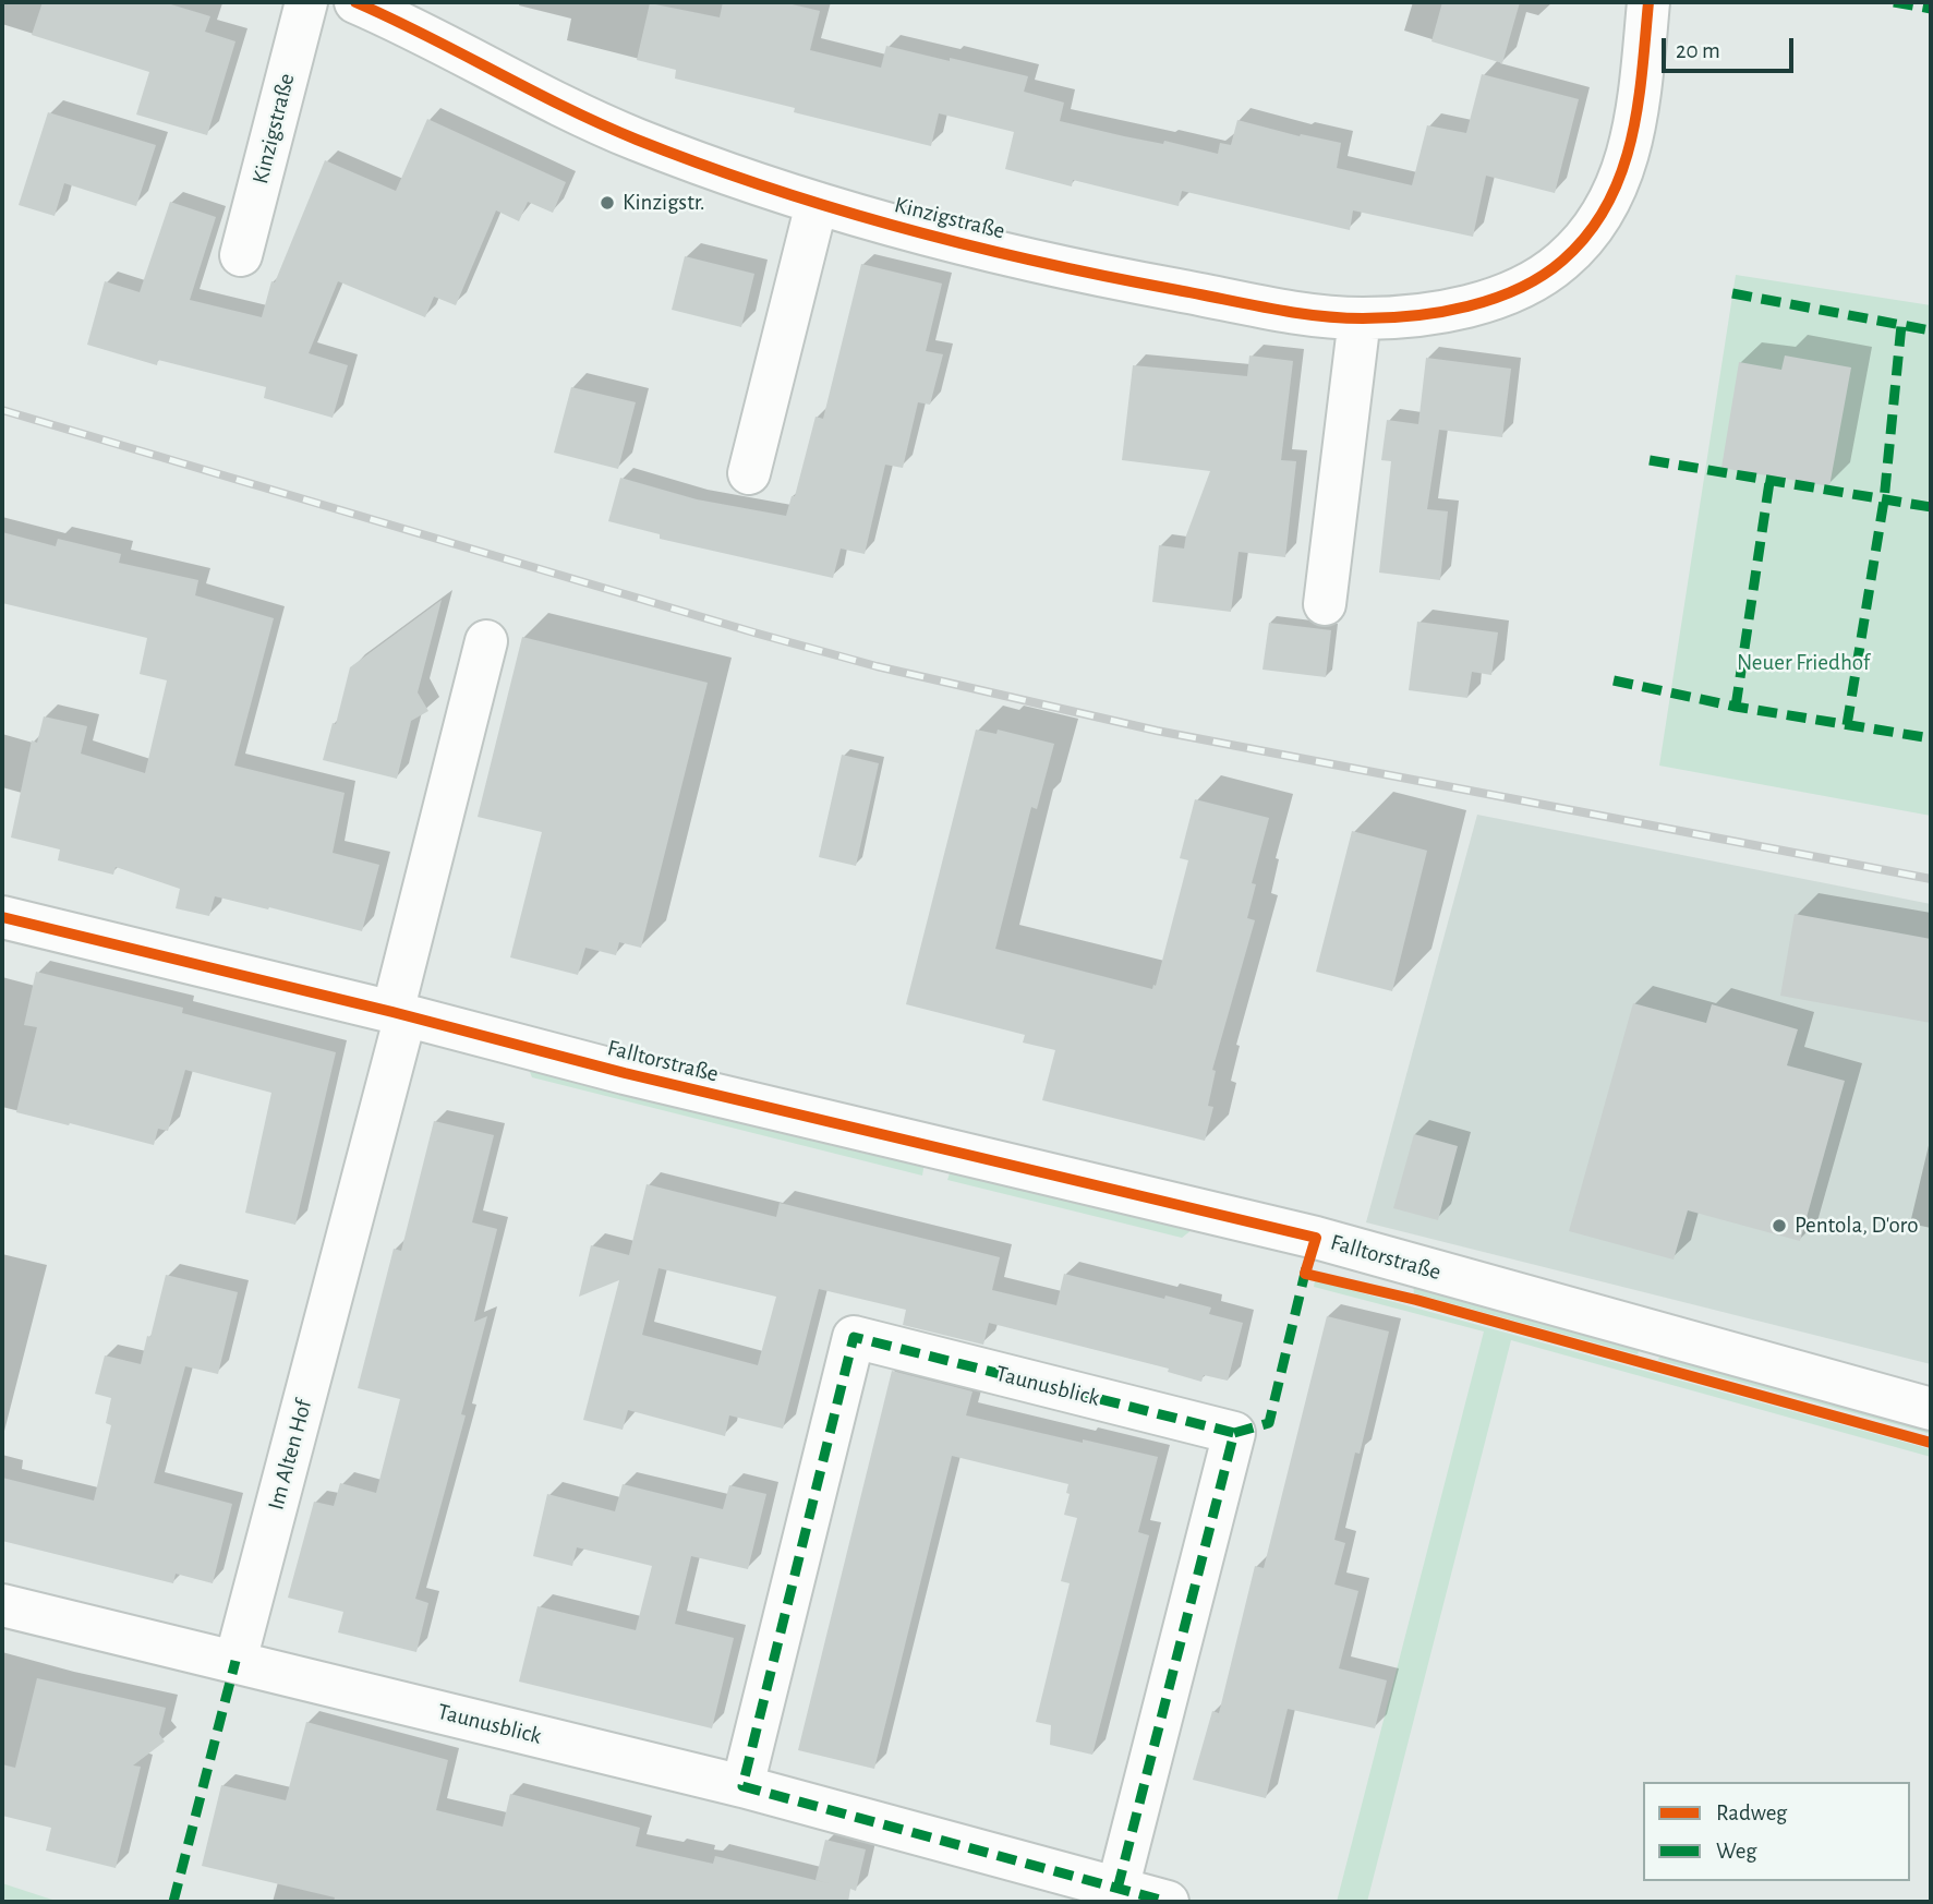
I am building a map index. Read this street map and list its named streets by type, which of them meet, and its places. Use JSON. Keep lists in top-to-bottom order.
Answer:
{
  "streets": {
    "street": [
      "Kinzigstraße",
      "Falltorstraße",
      "Taunusblick",
      "Im Alten Hof"
    ]
  },
  "crossings": [
    ["Falltorstraße", "Im Alten Hof"],
    ["Taunusblick", "Im Alten Hof"]
  ],
  "parks": ["Neuer Friedhof"],
  "places": ["Kinzigstr.", "Pentola, D'oro"],
  "legend": ["Radweg", "Weg"],
  "scale_bar": "20 m"
}
